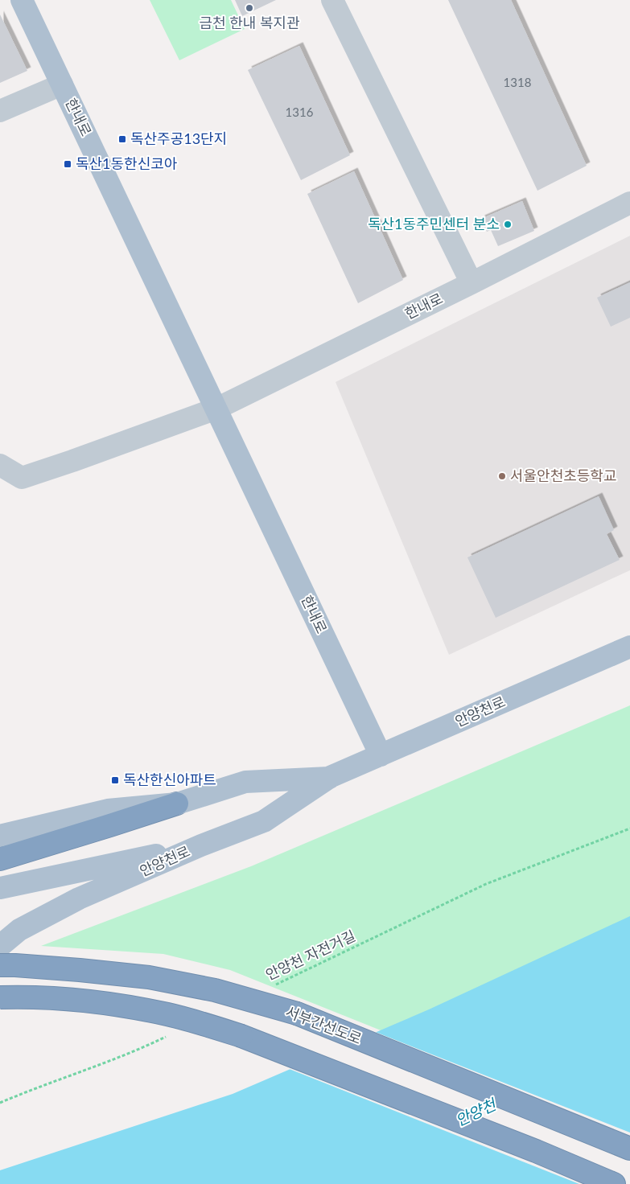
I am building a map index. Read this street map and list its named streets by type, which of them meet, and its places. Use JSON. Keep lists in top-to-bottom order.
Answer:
{
  "streets": {
    "highway": ["서부간선도로"],
    "main road": ["한내로", "안양천로"],
    "path": ["안양천 자전거길"]
  },
  "crossings": [
    ["한내로", "안양천로"]
  ],
  "water": ["안양천"],
  "places": {
    "other": ["금천 한내 복지관", "독산1동주민센터 분소", "서울안천초등학교"],
    "transit": ["독산주공13단지", "독산1동한신코아", "독산한신아파트"]
  },
  "house_numbers": ["1318", "1316"]
}
